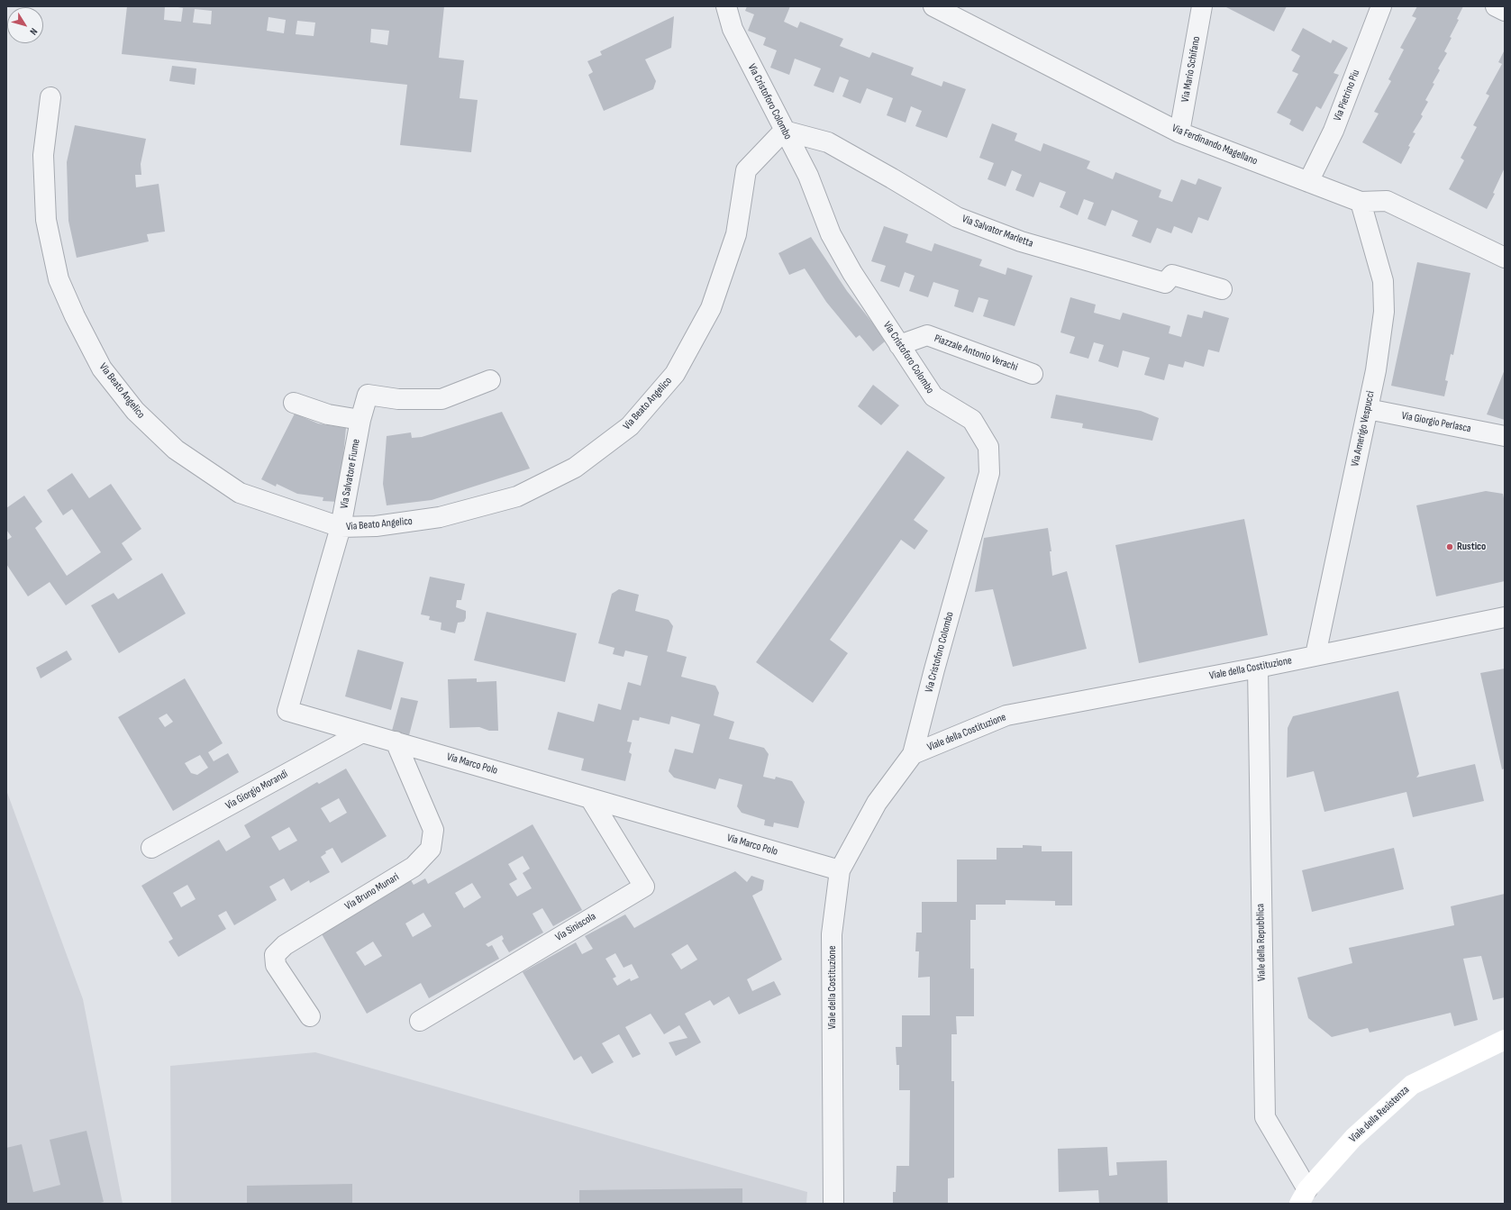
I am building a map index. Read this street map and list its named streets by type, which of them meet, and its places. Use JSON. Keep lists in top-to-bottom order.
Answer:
{
  "streets": {
    "street": [
      "Via Mario Schifano",
      "Via Pietrino Piu",
      "Via Cristoforo Colombo",
      "Via Ferdinando Magellano",
      "Via Salvator Marletta",
      "Piazzale Antonio Verachi",
      "Via Beato Angelico",
      "Via Giorgio Perlasca",
      "Via Amerigo Vespucci",
      "Via Salvatore Fiume",
      "Viale della Costituzione",
      "Via Marco Polo",
      "Via Giorgio Morandi",
      "Via Bruno Munari",
      "Via Siniscola",
      "Viale della Repubblica",
      "Viale della Resistenza"
    ]
  },
  "crossings": [
    ["Via Mario Schifano", "Via Ferdinando Magellano"],
    ["Via Pietrino Piu", "Via Ferdinando Magellano"],
    ["Via Cristoforo Colombo", "Via Salvator Marletta"],
    ["Via Cristoforo Colombo", "Piazzale Antonio Verachi"],
    ["Via Cristoforo Colombo", "Via Beato Angelico"],
    ["Via Cristoforo Colombo", "Viale della Costituzione"],
    ["Via Ferdinando Magellano", "Via Amerigo Vespucci"],
    ["Via Salvator Marletta", "Via Beato Angelico"],
    ["Via Beato Angelico", "Via Salvatore Fiume"],
    ["Via Beato Angelico", "Via Marco Polo"],
    ["Via Giorgio Perlasca", "Via Amerigo Vespucci"],
    ["Via Amerigo Vespucci", "Viale della Costituzione"],
    ["Via Salvatore Fiume", "Via Marco Polo"],
    ["Viale della Costituzione", "Via Marco Polo"],
    ["Viale della Costituzione", "Viale della Repubblica"],
    ["Via Marco Polo", "Via Giorgio Morandi"],
    ["Via Marco Polo", "Via Bruno Munari"],
    ["Via Marco Polo", "Via Siniscola"],
    ["Viale della Repubblica", "Viale della Resistenza"]
  ],
  "places": ["Rustico"],
  "north": "bottom right"
}
